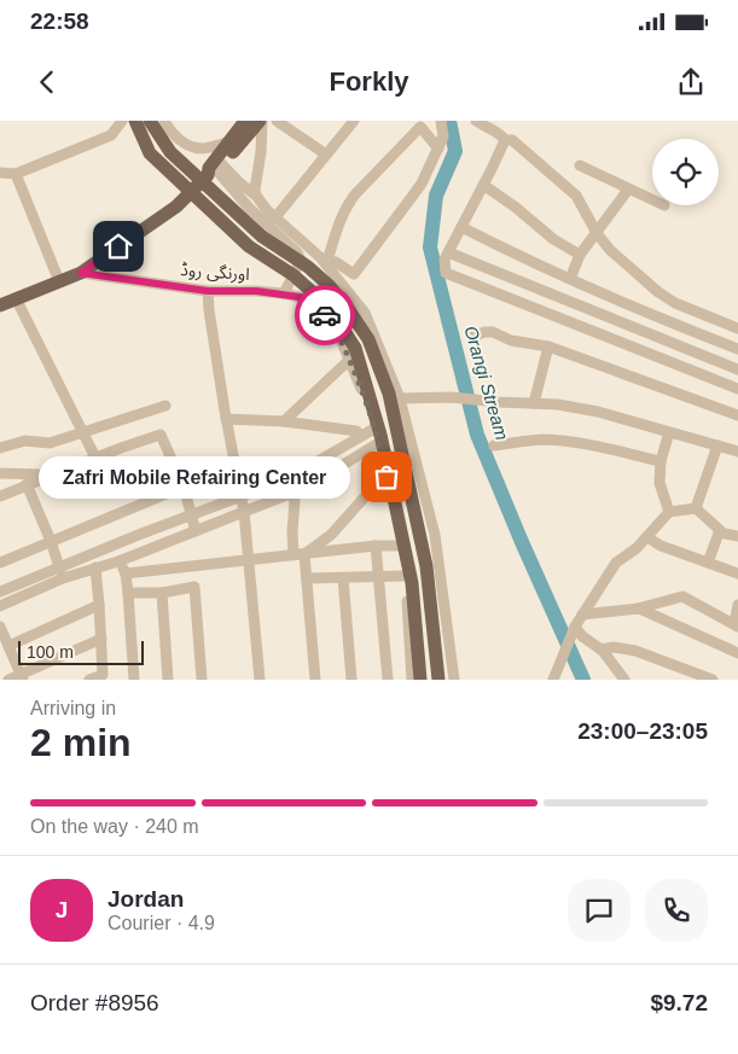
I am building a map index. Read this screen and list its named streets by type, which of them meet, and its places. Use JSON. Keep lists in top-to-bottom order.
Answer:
{
  "streets": {
    "street": ["اورنگی روڈ"]
  },
  "water": ["Orangi Stream"],
  "places": ["Zafri Mobile Refairing Center"],
  "scale_bar": "100 m",
  "page": {
    "status": "22:58",
    "header": "Forkly",
    "bubble": "Zafri Mobile Refairing Center",
    "scale": "100 m",
    "heading": ["2 min", "Arriving in", "23:00–23:05"],
    "panel": [
      "Jordan",
      "Courier · 4.9",
      "Order #8956",
      "$9.72"
    ],
    "bar": "On the way · 240 m",
    "round": "J"
  }
}
